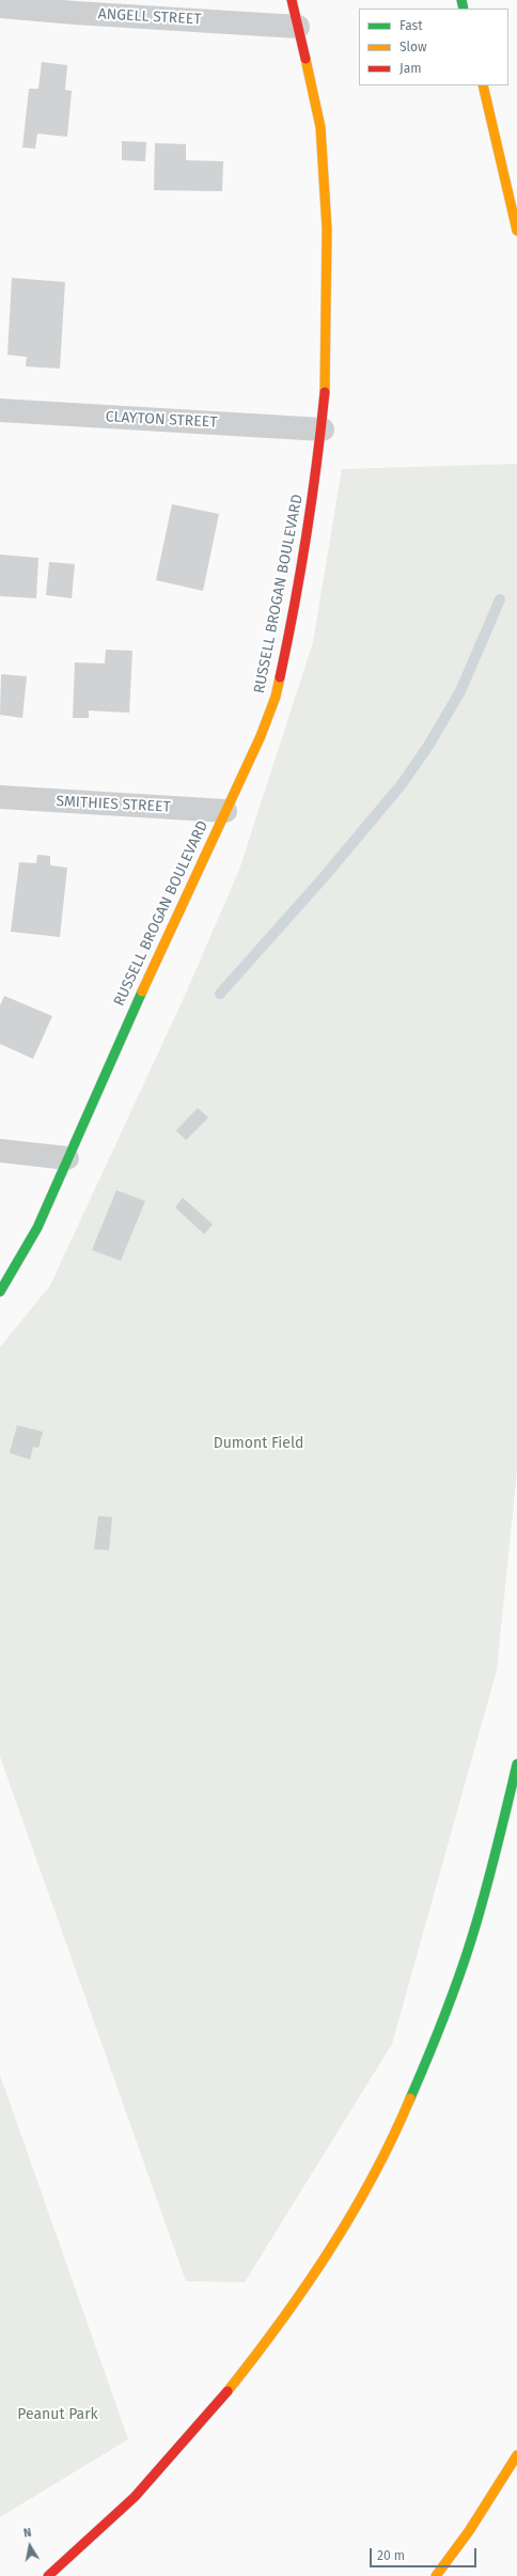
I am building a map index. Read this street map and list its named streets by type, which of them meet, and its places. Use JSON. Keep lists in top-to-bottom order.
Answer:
{
  "streets": {
    "main road": ["RUSSELL BROGAN BOULEVARD"],
    "street": ["ANGELL STREET", "CLAYTON STREET", "SMITHIES STREET"]
  },
  "crossings": [
    ["ANGELL STREET", "RUSSELL BROGAN BOULEVARD"],
    ["CLAYTON STREET", "RUSSELL BROGAN BOULEVARD"],
    ["RUSSELL BROGAN BOULEVARD", "SMITHIES STREET"]
  ],
  "parks": ["Dumont Field", "Peanut Park"],
  "legend": ["Fast", "Slow", "Jam"],
  "scale_bar": "20 m",
  "north": "top"
}
